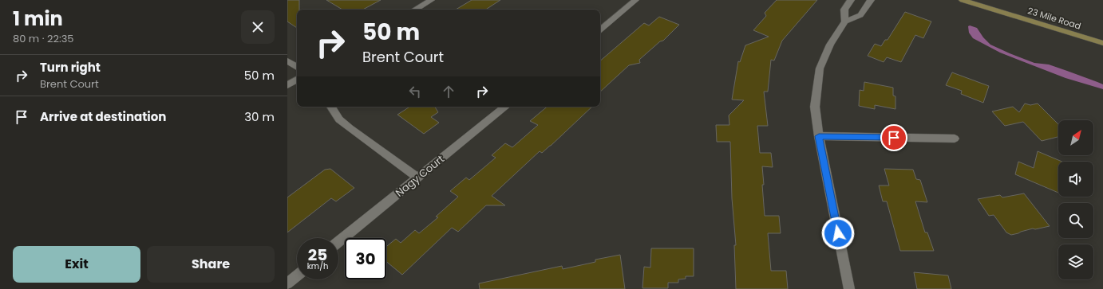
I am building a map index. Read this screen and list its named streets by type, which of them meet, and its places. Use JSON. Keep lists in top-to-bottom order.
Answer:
{
  "streets": {
    "main road": ["23 Mile Road"],
    "street": ["Nagy Court"]
  },
  "north": "top right",
  "page": {
    "heading": ["1 min", "80 m · 22:35"],
    "turn": ["50 m", "Brent Court"],
    "list": [
      {
        "name": "Turn right",
        "note": "Brent Court",
        "value": "50 m"
      },
      {
        "name": "Arrive at destination",
        "value": "30 m"
      }
    ],
    "speed": "25 km/h",
    "limit": "30",
    "buttons": ["Exit", "Share"]
  }
}
